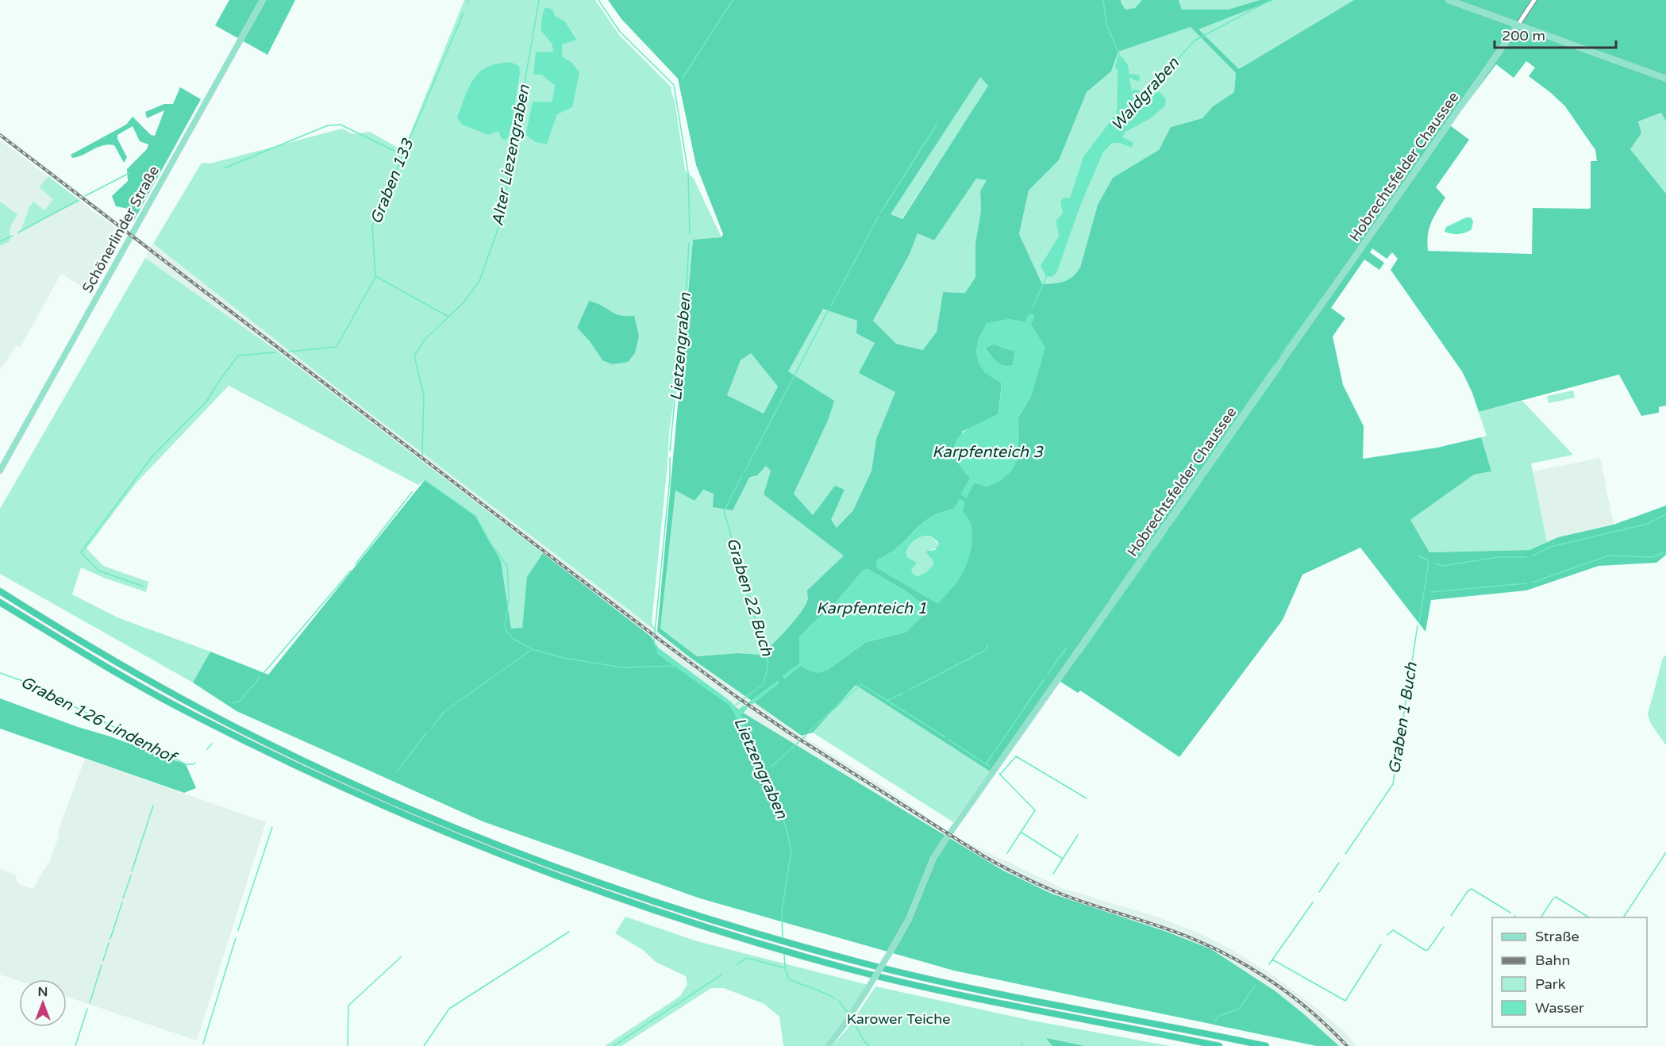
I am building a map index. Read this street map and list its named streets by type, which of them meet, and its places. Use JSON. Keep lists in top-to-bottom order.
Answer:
{
  "streets": {
    "main road": ["Hobrechtsfelder Chaussee", "Schönerlinder Straße"]
  },
  "water": [
    "Waldgraben",
    "Alter Liezengraben",
    "Graben 133",
    "Lietzengraben",
    "Karpfenteich 3",
    "Graben 22 Buch",
    "Karpfenteich 1",
    "Graben 1 Buch",
    "Graben 126 Lindenhof"
  ],
  "parks": ["Karower Teiche"],
  "legend": [
    "Straße",
    "Bahn",
    "Park",
    "Wasser"
  ],
  "scale_bar": "200 m",
  "north": "top"
}
